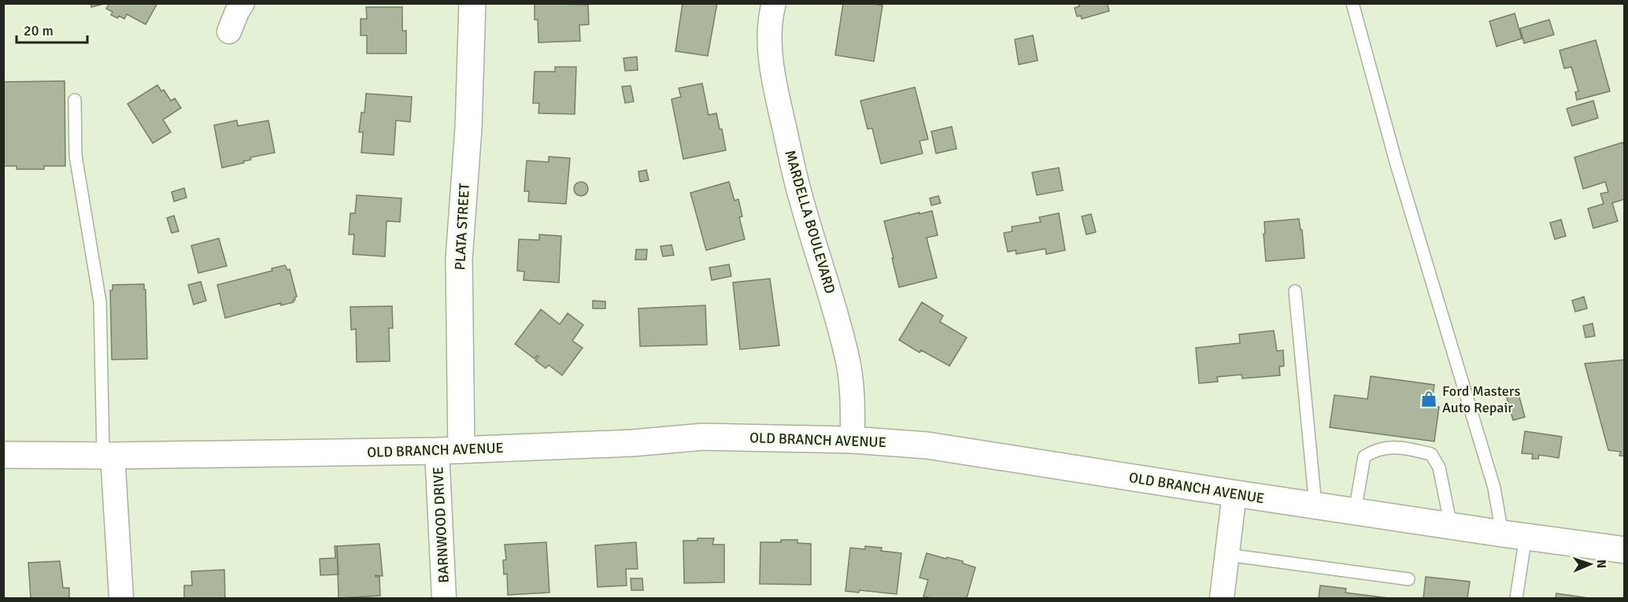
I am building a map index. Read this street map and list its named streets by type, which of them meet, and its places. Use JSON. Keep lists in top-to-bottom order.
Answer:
{
  "streets": {
    "main road": ["PLATA STREET", "OLD BRANCH AVENUE"],
    "street": ["MARDELLA BOULEVARD", "BARNWOOD DRIVE"]
  },
  "crossings": [
    ["MARDELLA BOULEVARD", "OLD BRANCH AVENUE"],
    ["PLATA STREET", "OLD BRANCH AVENUE"],
    ["PLATA STREET", "BARNWOOD DRIVE"],
    ["OLD BRANCH AVENUE", "BARNWOOD DRIVE"]
  ],
  "places": {
    "shop": ["Ford Masters Auto Repair"]
  },
  "scale_bar": "20 m",
  "north": "right"
}
